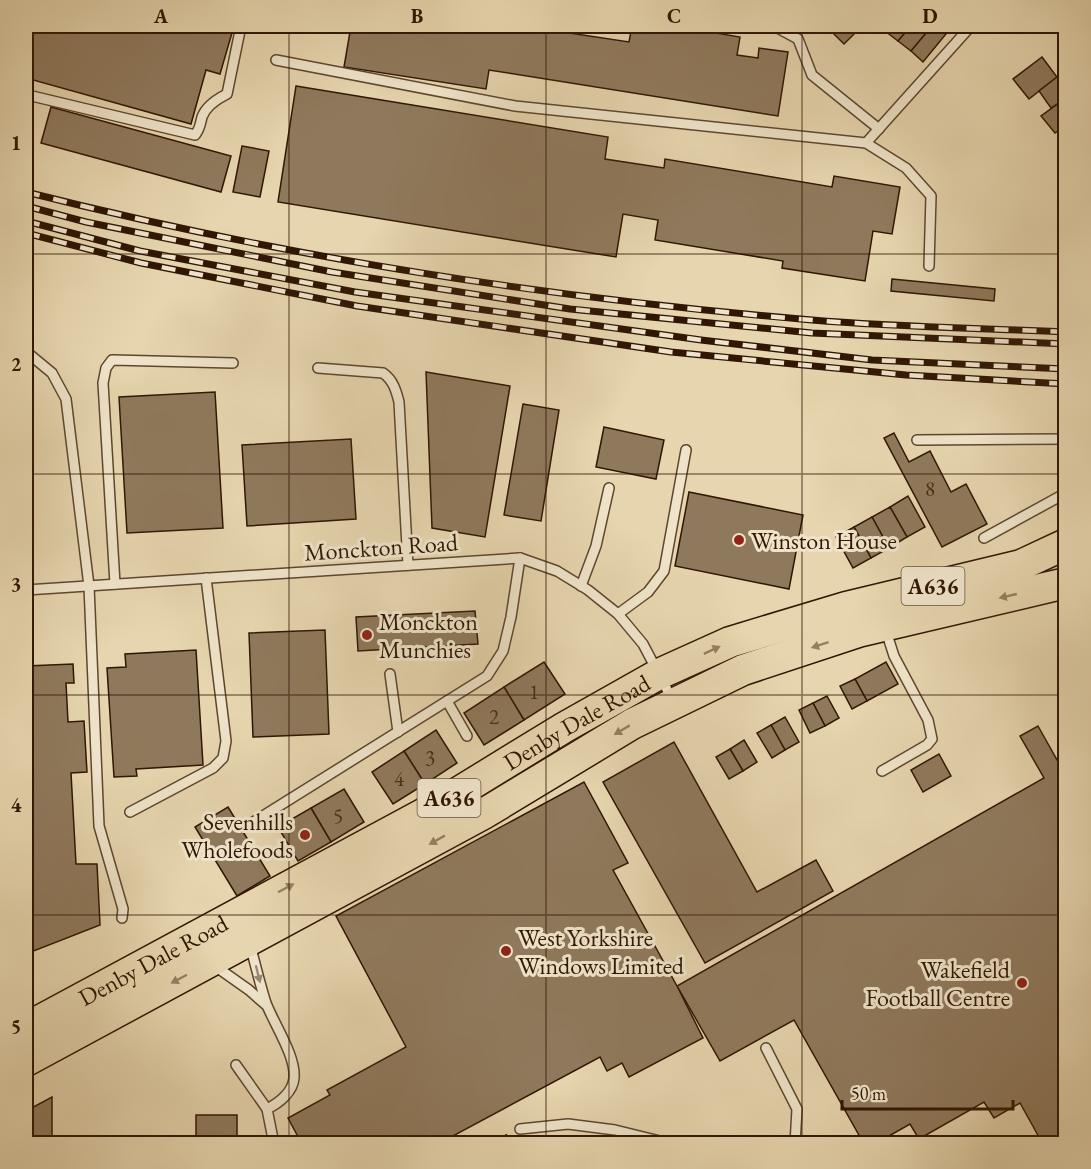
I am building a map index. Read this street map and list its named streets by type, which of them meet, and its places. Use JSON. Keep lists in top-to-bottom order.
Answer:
{
  "streets": {
    "main road": ["A636", "Denby Dale Road"],
    "lane": ["Monckton Road"]
  },
  "crossings": [
    ["Monckton Road", "Denby Dale Road"]
  ],
  "places": [
    "Winston House",
    "Monckton Munchies",
    "Sevenhills Wholefoods",
    "West Yorkshire Windows Limited",
    "Wakefield Football Centre"
  ],
  "house_numbers": [
    "8",
    "1",
    "2",
    "3",
    "4",
    "5"
  ],
  "scale_bar": "50 m",
  "grid": {
    "columns": [
      "A",
      "B",
      "C",
      "D"
    ],
    "rows": [
      "1",
      "2",
      "3",
      "4",
      "5"
    ]
  }
}
